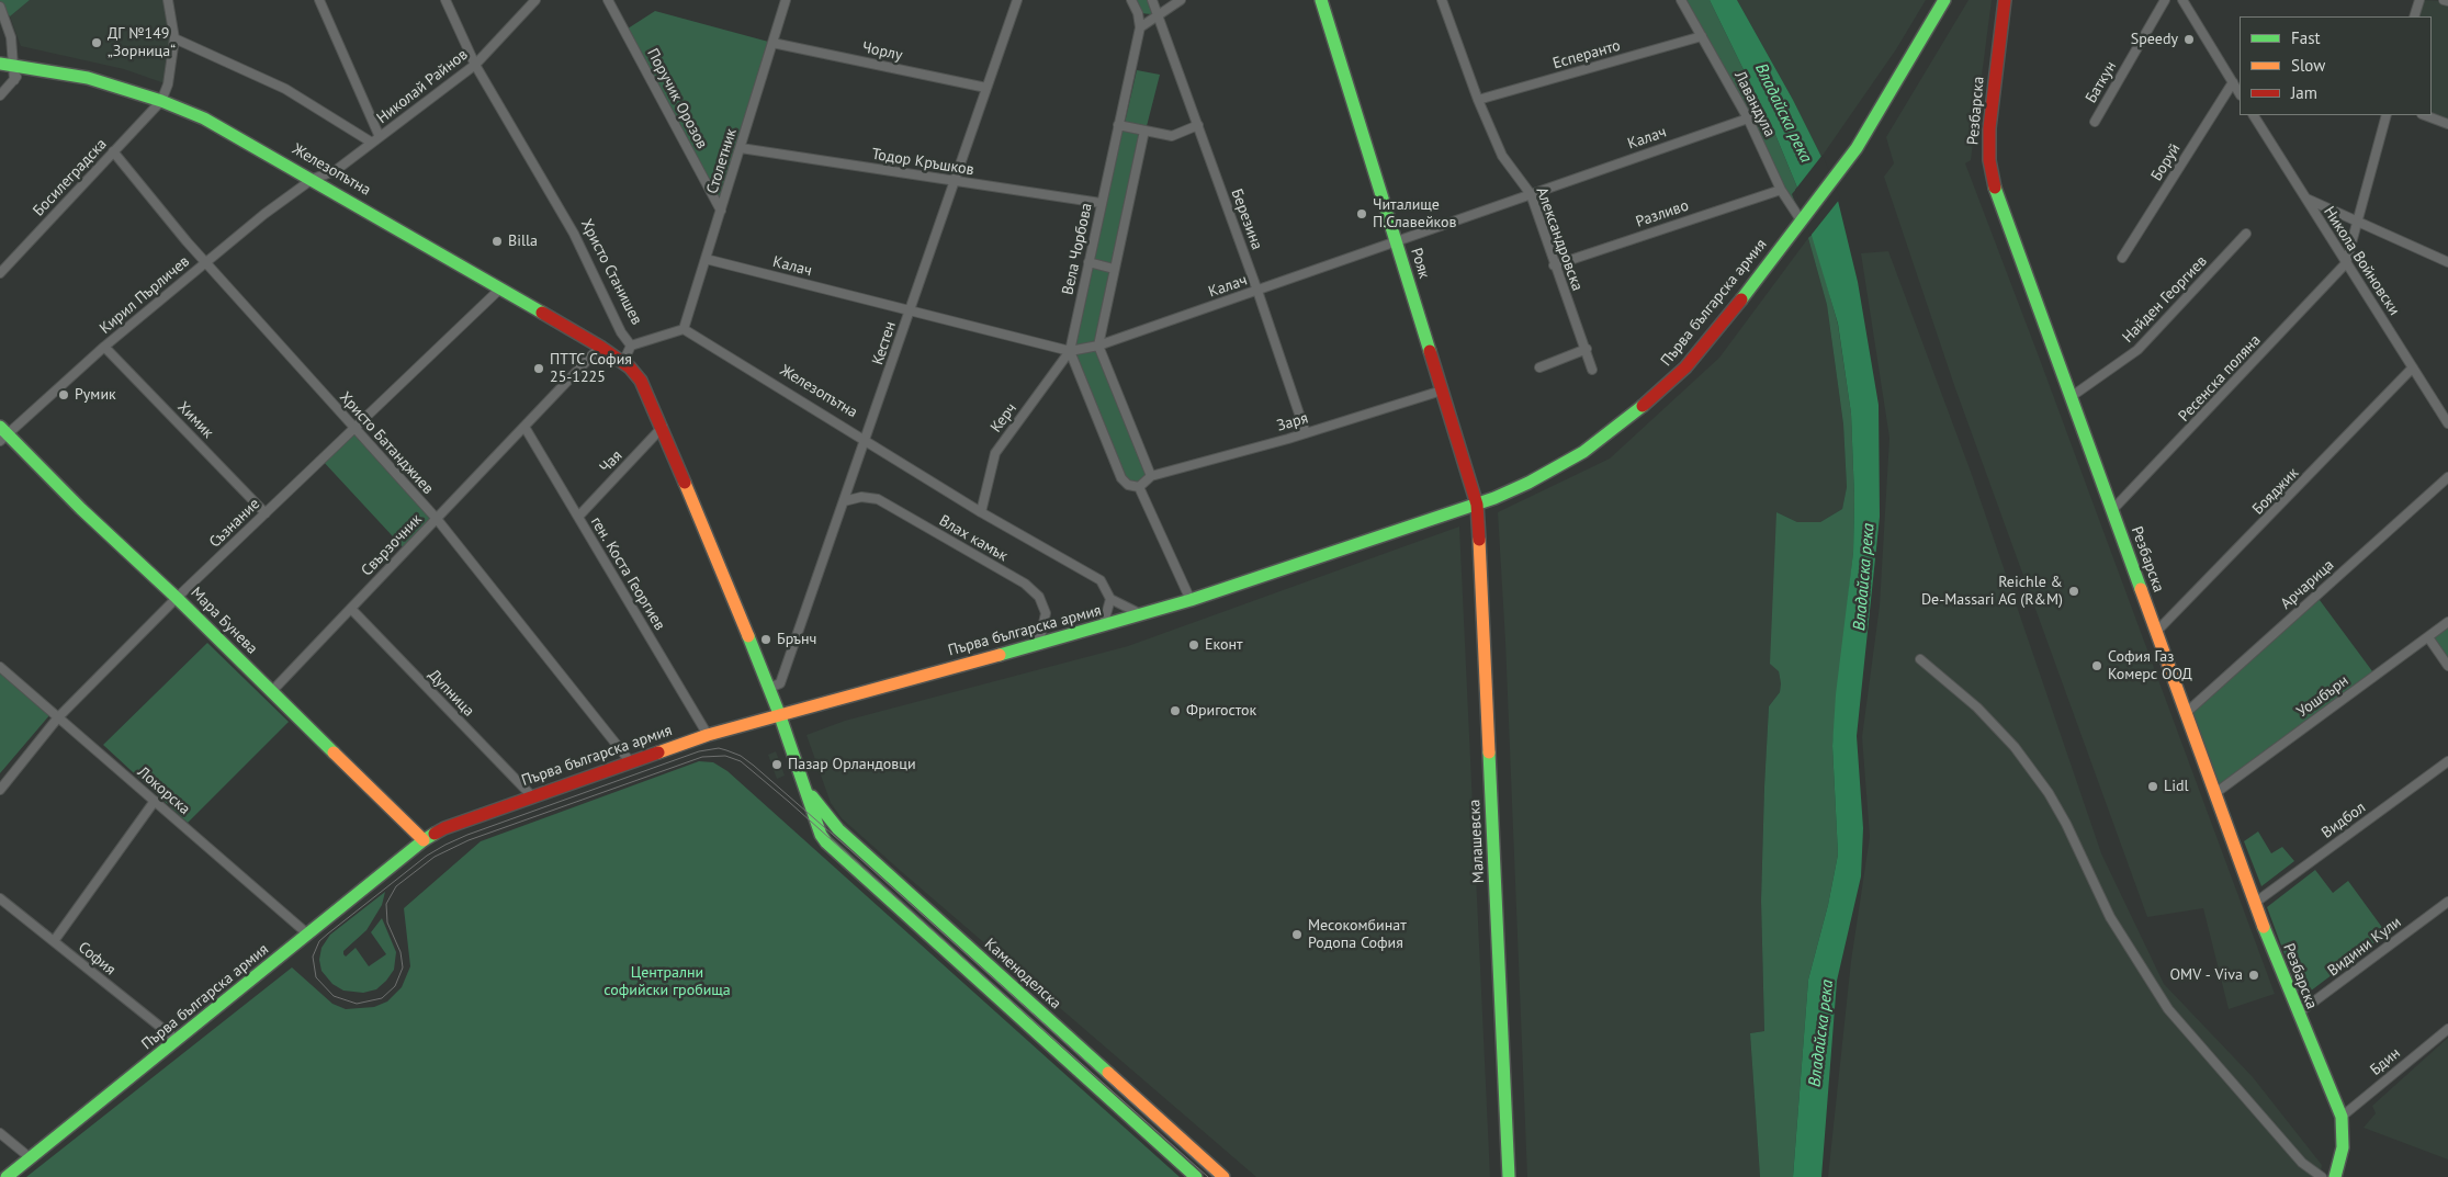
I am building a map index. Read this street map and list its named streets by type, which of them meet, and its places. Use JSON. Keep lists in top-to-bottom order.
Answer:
{
  "streets": {
    "street": [
      "Чорлу",
      "Есперанто",
      "Баткун",
      "Николай Райнов",
      "Поручик Орозов",
      "Лавандула",
      "Резбарска",
      "Калач",
      "Столетник",
      "Тодор Кръшков",
      "Боруй",
      "Железопътна",
      "Босилеградска",
      "Разливо",
      "Березина",
      "Александровска",
      "Вела Чорбова",
      "Никола Войновски",
      "Рояк",
      "Христо Станишев",
      "Кирил Пърличев",
      "Найден Георгиев",
      "Първа българска армия",
      "Кестен",
      "Ресенска поляна",
      "Керч",
      "Химик",
      "Заря",
      "Христо Батанджиев",
      "Чая",
      "Бояджик",
      "Съзнание",
      "Влах камък",
      "Свързочник",
      "ген. Коста Георгиев",
      "Арчарица",
      "Мара Бунева",
      "Дупница",
      "Уошбърн",
      "Локорска",
      "Видбол",
      "Малашевска",
      "Видини Кули",
      "София",
      "Каменоделска",
      "Бдин"
    ]
  },
  "crossings": [
    ["Чорлу", "Столетник"],
    ["Чорлу", "Кестен"],
    ["Есперанто", "Лавандула"],
    ["Есперанто", "Александровска"],
    ["Николай Райнов", "Железопътна"],
    ["Николай Райнов", "Христо Станишев"],
    ["Николай Райнов", "Кирил Пърличев"],
    ["Поручик Орозов", "Столетник"],
    ["Лавандула", "Калач"],
    ["Лавандула", "Разливо"],
    ["Лавандула", "Първа българска армия"],
    ["Резбарска", "Найден Георгиев"],
    ["Резбарска", "Ресенска поляна"],
    ["Резбарска", "Бояджик"],
    ["Резбарска", "Арчарица"],
    ["Резбарска", "Уошбърн"],
    ["Резбарска", "Видбол"],
    ["Резбарска", "Видини Кули"],
    ["Резбарска", "Бдин"],
    ["Калач", "Столетник"],
    ["Калач", "Березина"],
    ["Калач", "Александровска"],
    ["Калач", "Вела Чорбова"],
    ["Калач", "Рояк"],
    ["Калач", "Кестен"],
    ["Калач", "Керч"],
    ["Столетник", "Тодор Кръшков"],
    ["Столетник", "Железопътна"],
    ["Тодор Кръшков", "Вела Чорбова"],
    ["Тодор Кръшков", "Кестен"],
    ["Железопътна", "Босилеградска"],
    ["Железопътна", "Христо Станишев"],
    ["Железопътна", "Кирил Пърличев"],
    ["Железопътна", "Кестен"],
    ["Железопътна", "Керч"],
    ["Железопътна", "Съзнание"],
    ["Железопътна", "Влах камък"],
    ["Железопътна", "Свързочник"],
    ["Босилеградска", "Христо Батанджиев"],
    ["Разливо", "Александровска"],
    ["Березина", "Заря"],
    ["Вела Чорбова", "Керч"],
    ["Никола Войновски", "Ресенска поляна"],
    ["Никола Войновски", "Бояджик"],
    ["Рояк", "Първа българска армия"],
    ["Рояк", "Заря"],
    ["Рояк", "Малашевска"],
    ["Кирил Пърличев", "Химик"],
    ["Кирил Пърличев", "Христо Батанджиев"],
    ["Кирил Пърличев", "Мара Бунева"],
    ["Първа българска армия", "Христо Батанджиев"],
    ["Първа българска армия", "Влах камък"],
    ["Първа българска армия", "ген. Коста Георгиев"],
    ["Първа българска армия", "Мара Бунева"],
    ["Първа българска армия", "Дупница"],
    ["Първа българска армия", "Локорска"],
    ["Първа българска армия", "Малашевска"],
    ["Първа българска армия", "София"],
    ["Първа българска армия", "Каменоделска"],
    ["Кестен", "Влах камък"],
    ["Керч", "Влах камък"],
    ["Химик", "Съзнание"],
    ["Христо Батанджиев", "Съзнание"],
    ["Христо Батанджиев", "Свързочник"],
    ["Чая", "ген. Коста Георгиев"],
    ["Съзнание", "Мара Бунева"],
    ["Съзнание", "Локорска"],
    ["Свързочник", "ген. Коста Георгиев"],
    ["Свързочник", "Мара Бунева"],
    ["Свързочник", "Дупница"]
  ],
  "water": ["Владайска река"],
  "parks": ["Централни софийски гробища"],
  "places": [
    "Speedy",
    "ДГ №149 „Зорница“",
    "Читалище П.Славейков",
    "Billa",
    "ПТТС София 25-1225",
    "Румик",
    "Reichle & De-Massari AG (R&M)",
    "Брънч",
    "Еконт",
    "София Газ Комерс ООД",
    "Фригосток",
    "Пазар Орландовци",
    "Lidl",
    "Месокомбинат Родопа София",
    "OMV - Viva"
  ],
  "legend": ["Fast", "Slow", "Jam"]
}
